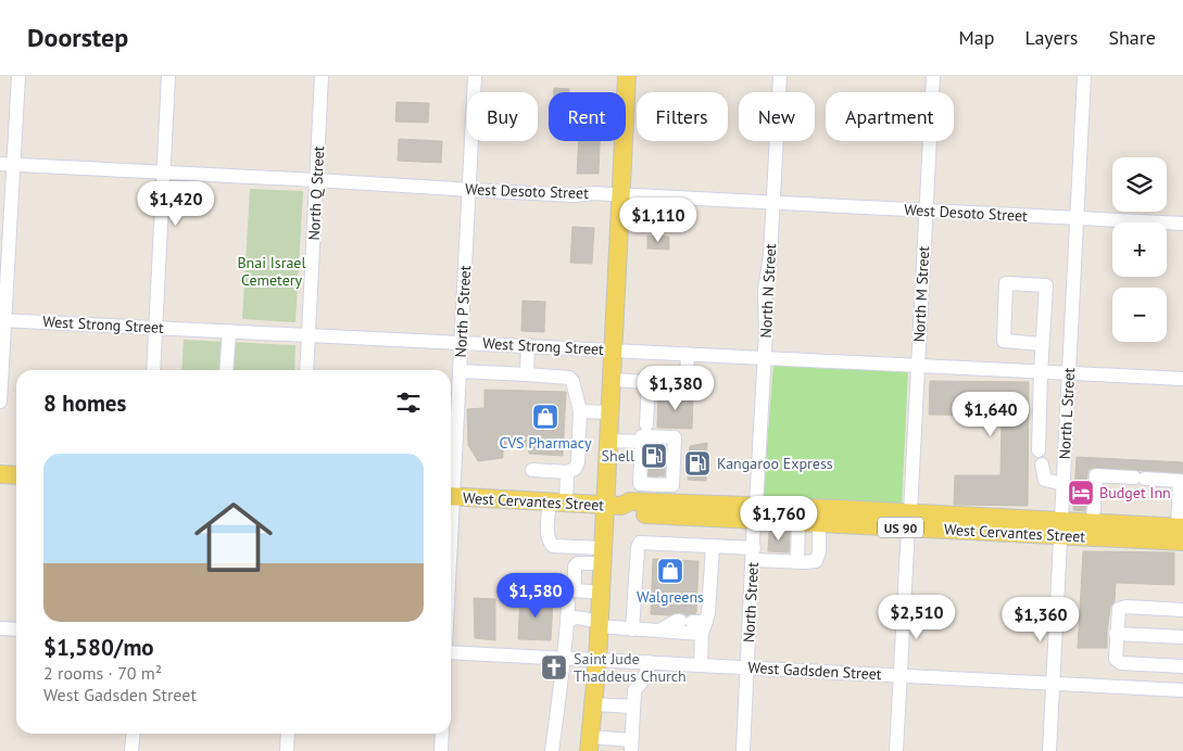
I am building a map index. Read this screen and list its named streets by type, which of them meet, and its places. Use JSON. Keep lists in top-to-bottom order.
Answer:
{
  "streets": {
    "main road": ["West Cervantes Street", "US 90"],
    "street": [
      "West Desoto Street",
      "North Q Street",
      "North N Street",
      "North M Street",
      "North P Street",
      "West Strong Street",
      "North L Street",
      "North Street",
      "West Gadsden Street"
    ]
  },
  "crossings": [
    ["West Desoto Street", "North Q Street"],
    ["West Desoto Street", "North N Street"],
    ["West Desoto Street", "North M Street"],
    ["West Desoto Street", "North P Street"],
    ["West Desoto Street", "North L Street"],
    ["North Q Street", "West Strong Street"],
    ["North N Street", "West Strong Street"],
    ["North N Street", "West Cervantes Street"],
    ["North N Street", "North Street"],
    ["North M Street", "West Strong Street"],
    ["North M Street", "West Cervantes Street"],
    ["North M Street", "West Gadsden Street"],
    ["North P Street", "West Strong Street"],
    ["West Strong Street", "North L Street"],
    ["North L Street", "West Cervantes Street"],
    ["North L Street", "West Gadsden Street"],
    ["West Cervantes Street", "North Street"],
    ["North Street", "West Gadsden Street"]
  ],
  "parks": ["Bnai Israel Cemetery"],
  "places": {
    "shop": ["CVS Pharmacy", "Walgreens"],
    "fuel station": ["Shell", "Kangaroo Express"],
    "hotel": ["Budget Inn"],
    "church": ["Saint Jude Thaddeus Church"]
  },
  "page": {
    "header": "Doorstep",
    "nav": ["Map", "Layers", "Share"],
    "chip": [
      "Buy",
      "Rent",
      "Filters",
      "New",
      "Apartment"
    ],
    "map_buttons": ["+", "−"],
    "price": [
      "$1,420",
      "$1,110",
      "$1,380",
      "$1,640",
      "$1,760",
      "$1,580",
      "$2,510",
      "$1,360"
    ],
    "heading": "8 homes",
    "list": [
      {
        "name": "$1,580/mo",
        "note": "2 rooms · 70 m² · West Gadsden Street"
      }
    ]
  }
}
